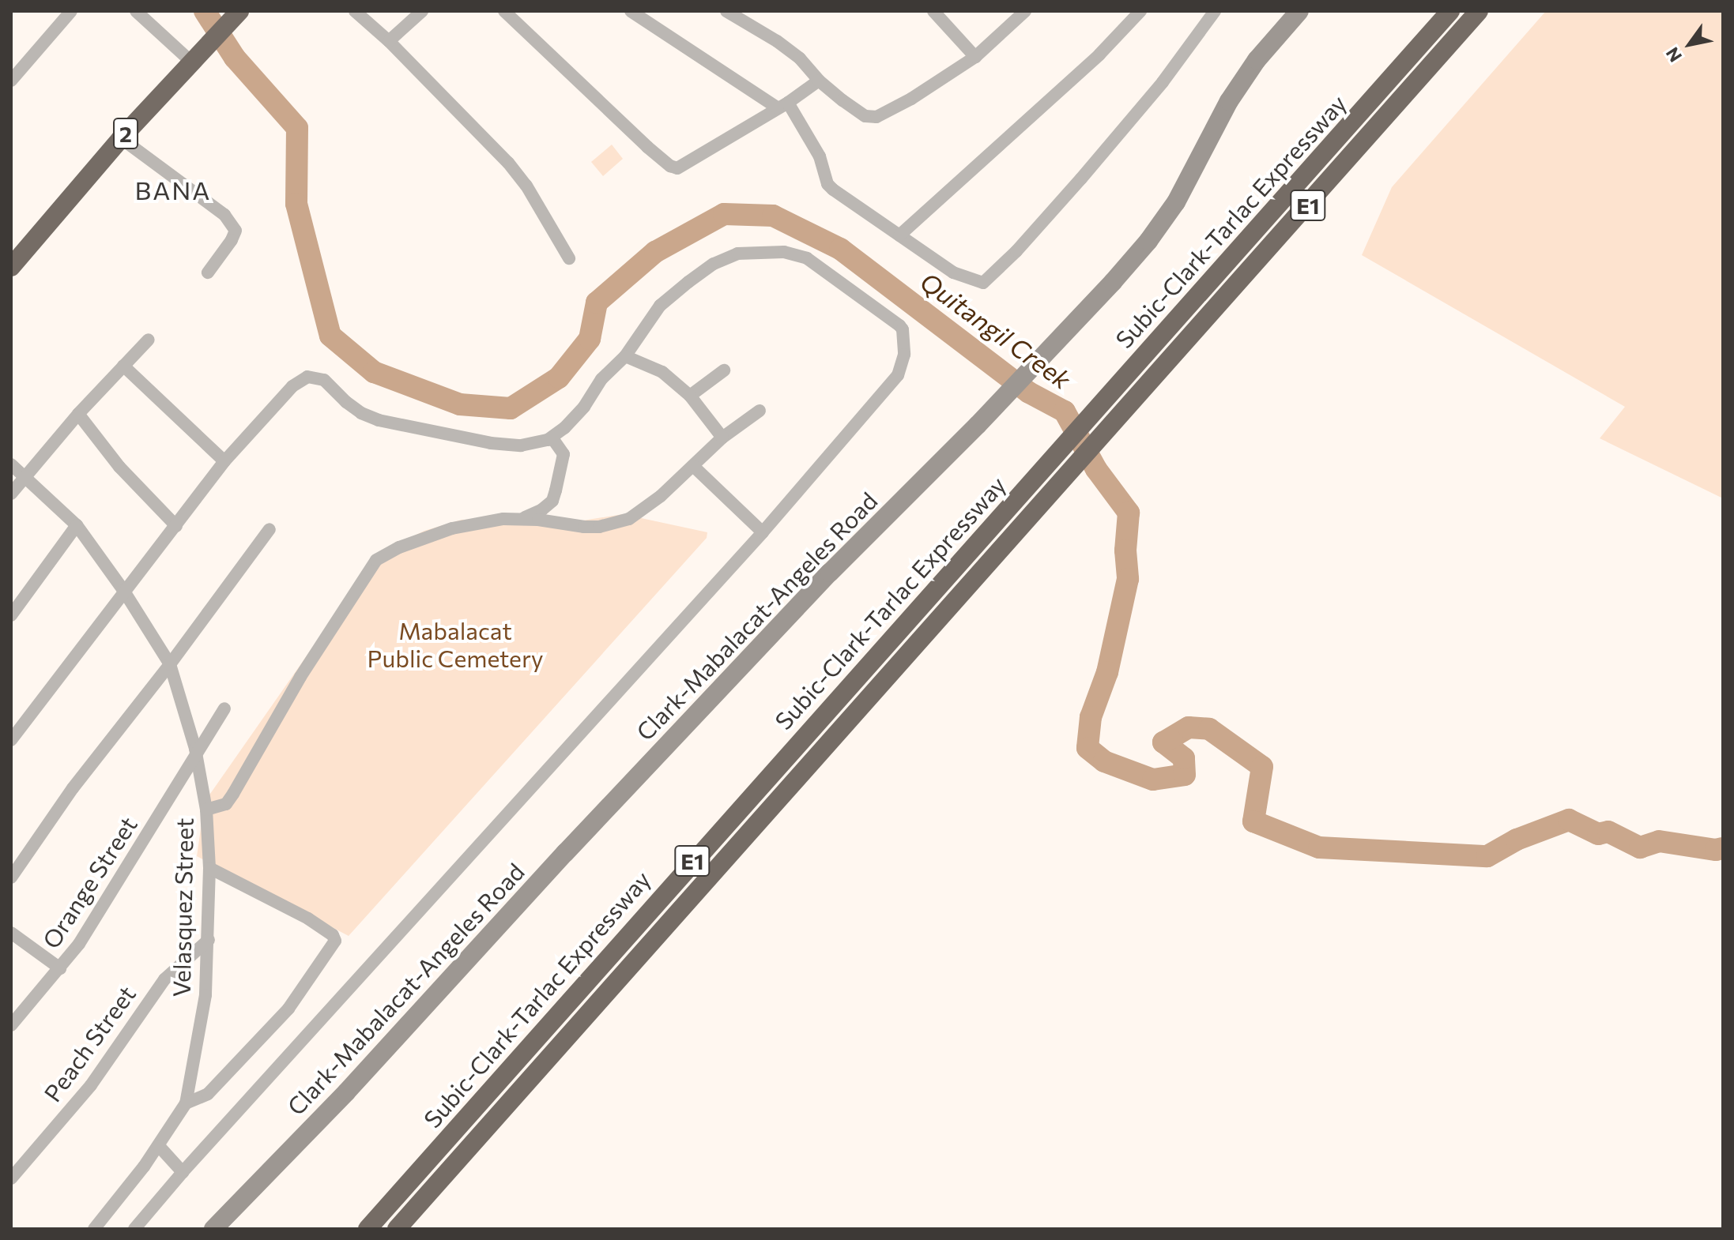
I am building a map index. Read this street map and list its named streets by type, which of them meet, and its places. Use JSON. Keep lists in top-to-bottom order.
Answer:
{
  "streets": {
    "highway": ["2", "E1", "Subic-Clark-Tarlac Expressway"],
    "main road": ["Clark-Mabalacat-Angeles Road"],
    "street": ["Orange Street", "Velasquez Street", "Peach Street"]
  },
  "crossings": [
    ["Orange Street", "Velasquez Street"],
    ["Velasquez Street", "Peach Street"]
  ],
  "districts": ["BANA"],
  "water": ["Quitangil Creek"],
  "parks": ["Mabalacat Public Cemetery"],
  "north": "bottom left"
}
